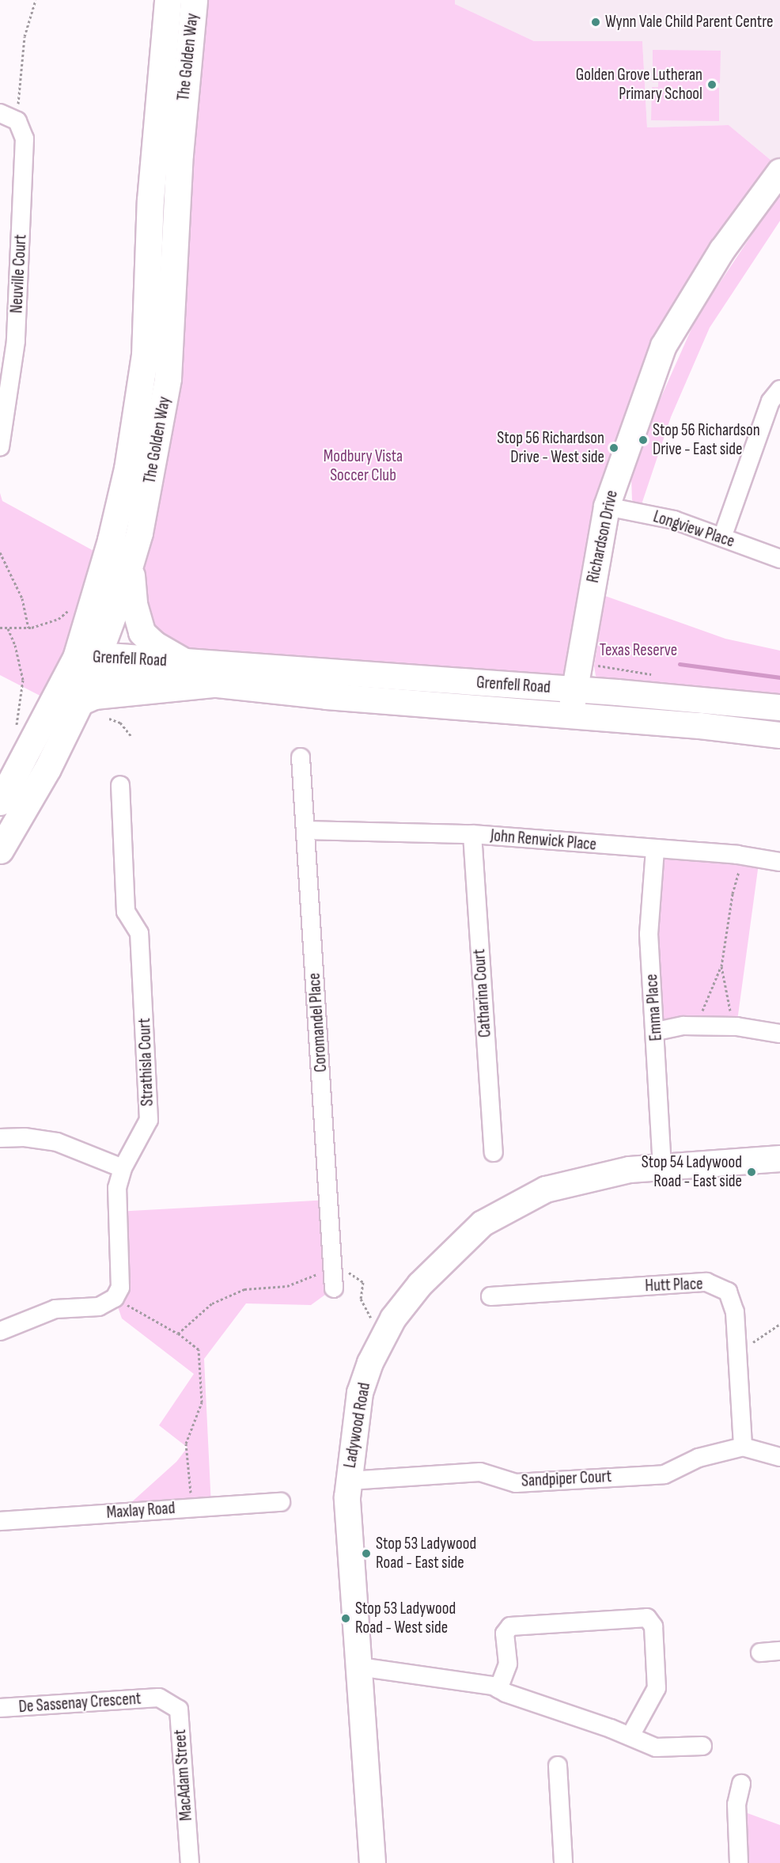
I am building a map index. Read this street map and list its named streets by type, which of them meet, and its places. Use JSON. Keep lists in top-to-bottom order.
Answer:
{
  "streets": {
    "main road": ["The Golden Way"],
    "street": [
      "Neuville Court",
      "Longview Place",
      "Richardson Drive",
      "Grenfell Road",
      "John Renwick Place",
      "Catharina Court",
      "Emma Place",
      "Coromandel Place",
      "Strathisla Court",
      "Hutt Place",
      "Ladywood Road",
      "Sandpiper Court",
      "Maxlay Road",
      "De Sassenay Crescent",
      "MacAdam Street"
    ]
  },
  "crossings": [
    ["The Golden Way", "Grenfell Road"],
    ["Longview Place", "Richardson Drive"],
    ["Richardson Drive", "Grenfell Road"],
    ["John Renwick Place", "Catharina Court"],
    ["John Renwick Place", "Emma Place"],
    ["John Renwick Place", "Coromandel Place"],
    ["Emma Place", "Ladywood Road"],
    ["Hutt Place", "Sandpiper Court"],
    ["Ladywood Road", "Sandpiper Court"],
    ["De Sassenay Crescent", "MacAdam Street"]
  ],
  "parks": ["Modbury Vista Soccer Club", "Texas Reserve"],
  "places": [
    "Wynn Vale Child Parent Centre",
    "Golden Grove Lutheran Primary School",
    "Stop 56 Richardson Drive - East side",
    "Stop 56 Richardson Drive - West side",
    "Stop 54 Ladywood Road - East side",
    "Stop 53 Ladywood Road - East side",
    "Stop 53 Ladywood Road - West side"
  ]
}
